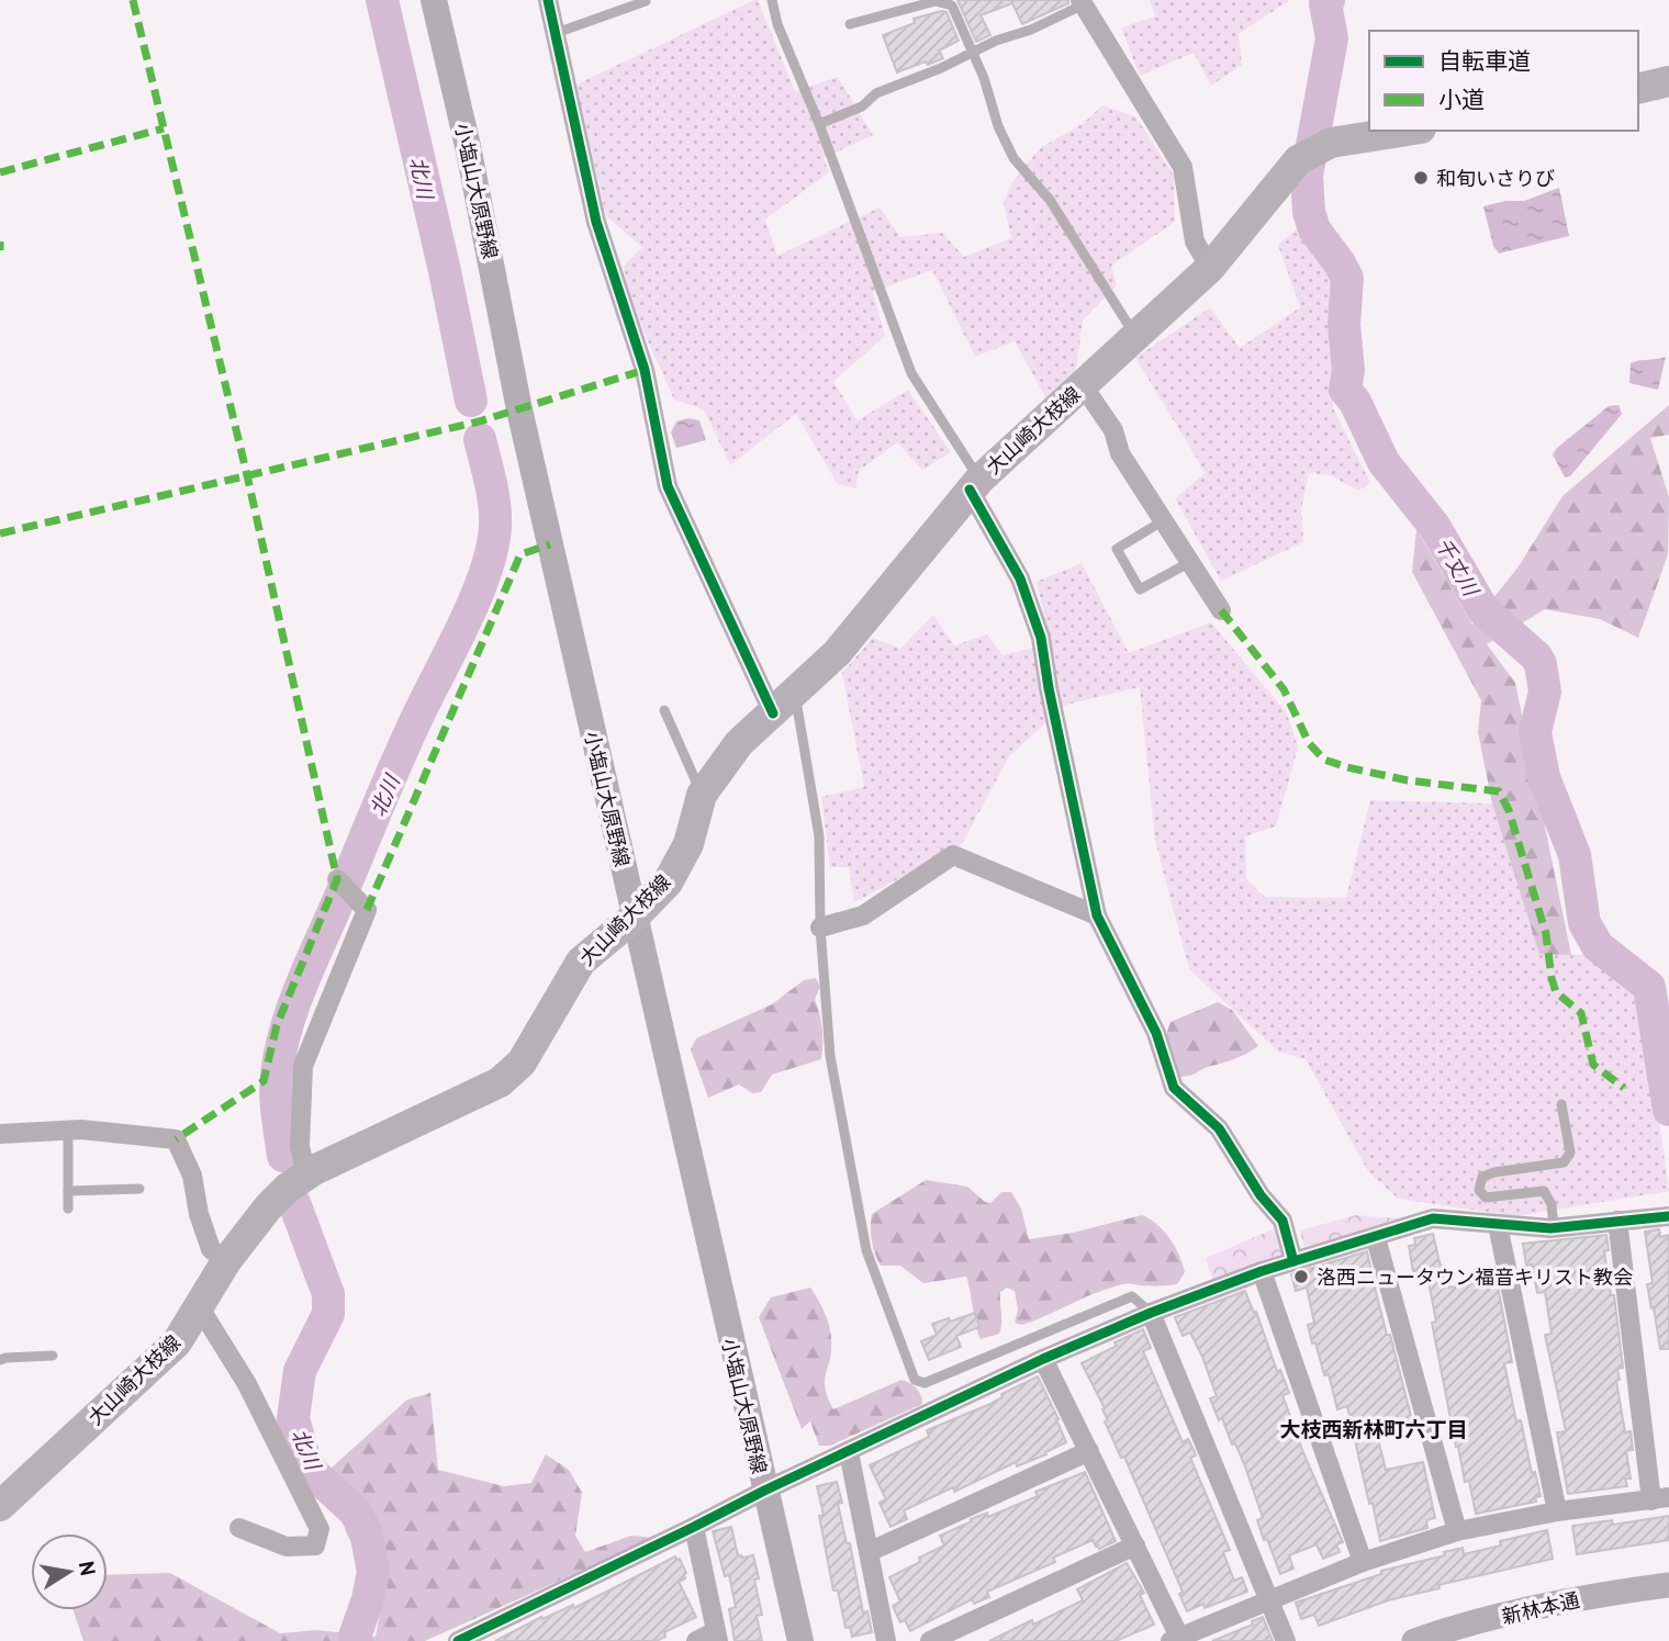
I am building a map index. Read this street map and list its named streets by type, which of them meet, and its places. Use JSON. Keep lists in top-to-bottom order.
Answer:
{
  "streets": {
    "main road": ["小塩山大原野線", "大山崎大枝線"],
    "street": ["新林本通"]
  },
  "crossings": [
    ["小塩山大原野線", "大山崎大枝線"]
  ],
  "districts": ["大枝西新林町六丁目"],
  "water": ["北川", "千丈川"],
  "places": ["和旬いさりび", "洛西ニュータウン福音キリスト教会"],
  "legend": ["自転車道", "小道"],
  "north": "right"
}
